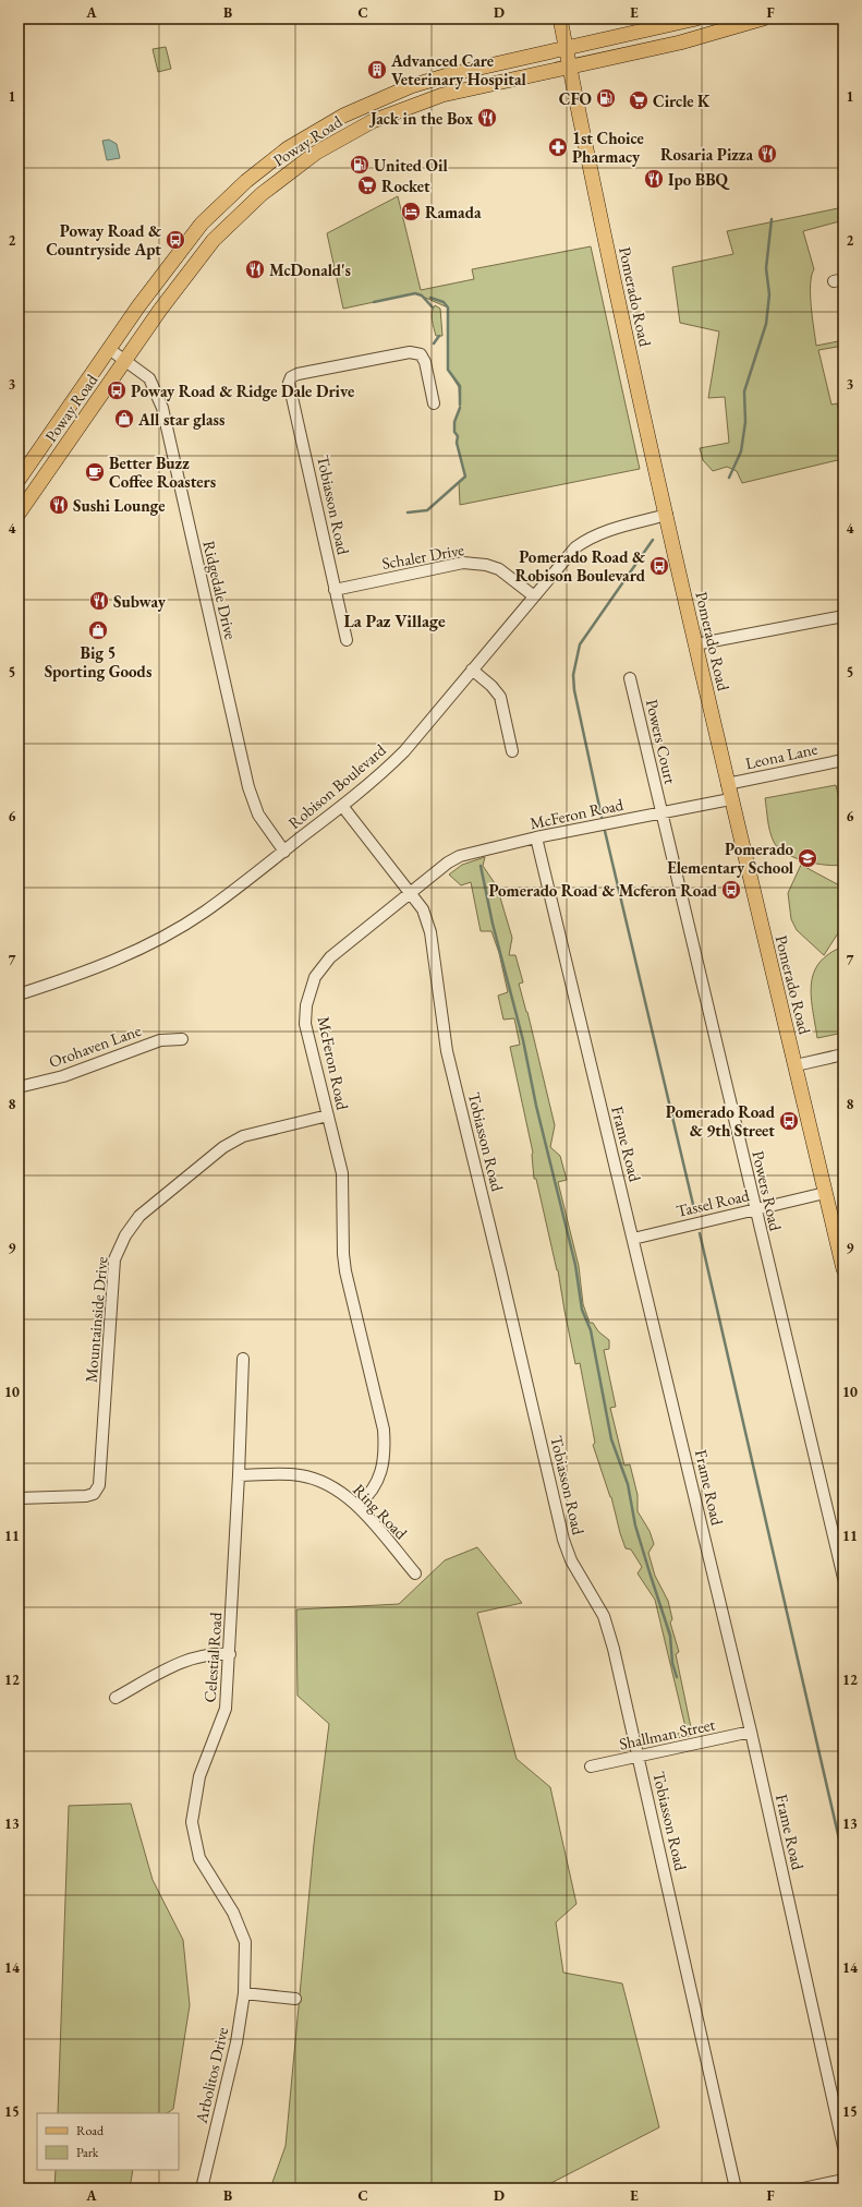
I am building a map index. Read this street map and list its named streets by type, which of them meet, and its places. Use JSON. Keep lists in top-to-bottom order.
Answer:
{
  "streets": {
    "main road": ["Poway Road", "Pomerado Road"],
    "street": [
      "Tobiasson Road",
      "Schaler Drive",
      "Ridgedale Drive",
      "Powers Court",
      "Leona Lane",
      "Robison Boulevard",
      "McFeron Road",
      "Orohaven Lane",
      "Frame Road",
      "Powers Road",
      "Tassel Road",
      "Mountainside Drive",
      "Ring Road",
      "Celestial Road",
      "Shallman Street",
      "Arbolitos Drive"
    ]
  },
  "crossings": [
    ["Poway Road", "Pomerado Road"],
    ["Poway Road", "Ridgedale Drive"],
    ["Pomerado Road", "Leona Lane"],
    ["Pomerado Road", "Robison Boulevard"],
    ["Pomerado Road", "McFeron Road"],
    ["Pomerado Road", "Tassel Road"],
    ["Tobiasson Road", "Schaler Drive"],
    ["Tobiasson Road", "Robison Boulevard"],
    ["Tobiasson Road", "McFeron Road"],
    ["Tobiasson Road", "Shallman Street"],
    ["Schaler Drive", "Robison Boulevard"],
    ["Ridgedale Drive", "Robison Boulevard"],
    ["Powers Court", "McFeron Road"],
    ["Powers Court", "Powers Road"],
    ["McFeron Road", "Frame Road"],
    ["McFeron Road", "Powers Road"],
    ["McFeron Road", "Mountainside Drive"],
    ["McFeron Road", "Ring Road"],
    ["Frame Road", "Tassel Road"],
    ["Frame Road", "Shallman Street"],
    ["Powers Road", "Tassel Road"],
    ["Ring Road", "Celestial Road"],
    ["Celestial Road", "Arbolitos Drive"]
  ],
  "districts": ["La Paz Village"],
  "places": {
    "building": ["Advanced Care Veterinary Hospital"],
    "fuel station": ["CFO", "United Oil"],
    "supermarket": ["Circle K", "Rocket"],
    "restaurant": [
      "Jack in the Box",
      "Rosaria Pizza",
      "Ipo BBQ",
      "McDonald's",
      "Sushi Lounge",
      "Subway"
    ],
    "pharmacy": ["1st Choice Pharmacy"],
    "hotel": ["Ramada"],
    "bus stop": [
      "Poway Road & Countryside Apt",
      "Poway Road & Ridge Dale Drive",
      "Pomerado Road & Robison Boulevard",
      "Pomerado Road & Mcferon Road",
      "Pomerado Road & 9th Street"
    ],
    "shop": ["All star glass", "Big 5 Sporting Goods"],
    "cafe": ["Better Buzz Coffee Roasters"],
    "school or university": ["Pomerado Elementary School"]
  },
  "legend": ["Road", "Park"],
  "grid": {
    "columns": [
      "A",
      "B",
      "C",
      "D",
      "E",
      "F"
    ],
    "rows": [
      "1",
      "2",
      "3",
      "4",
      "5",
      "6",
      "7",
      "8",
      "9",
      "10",
      "11",
      "12",
      "13",
      "14",
      "15"
    ]
  }
}
